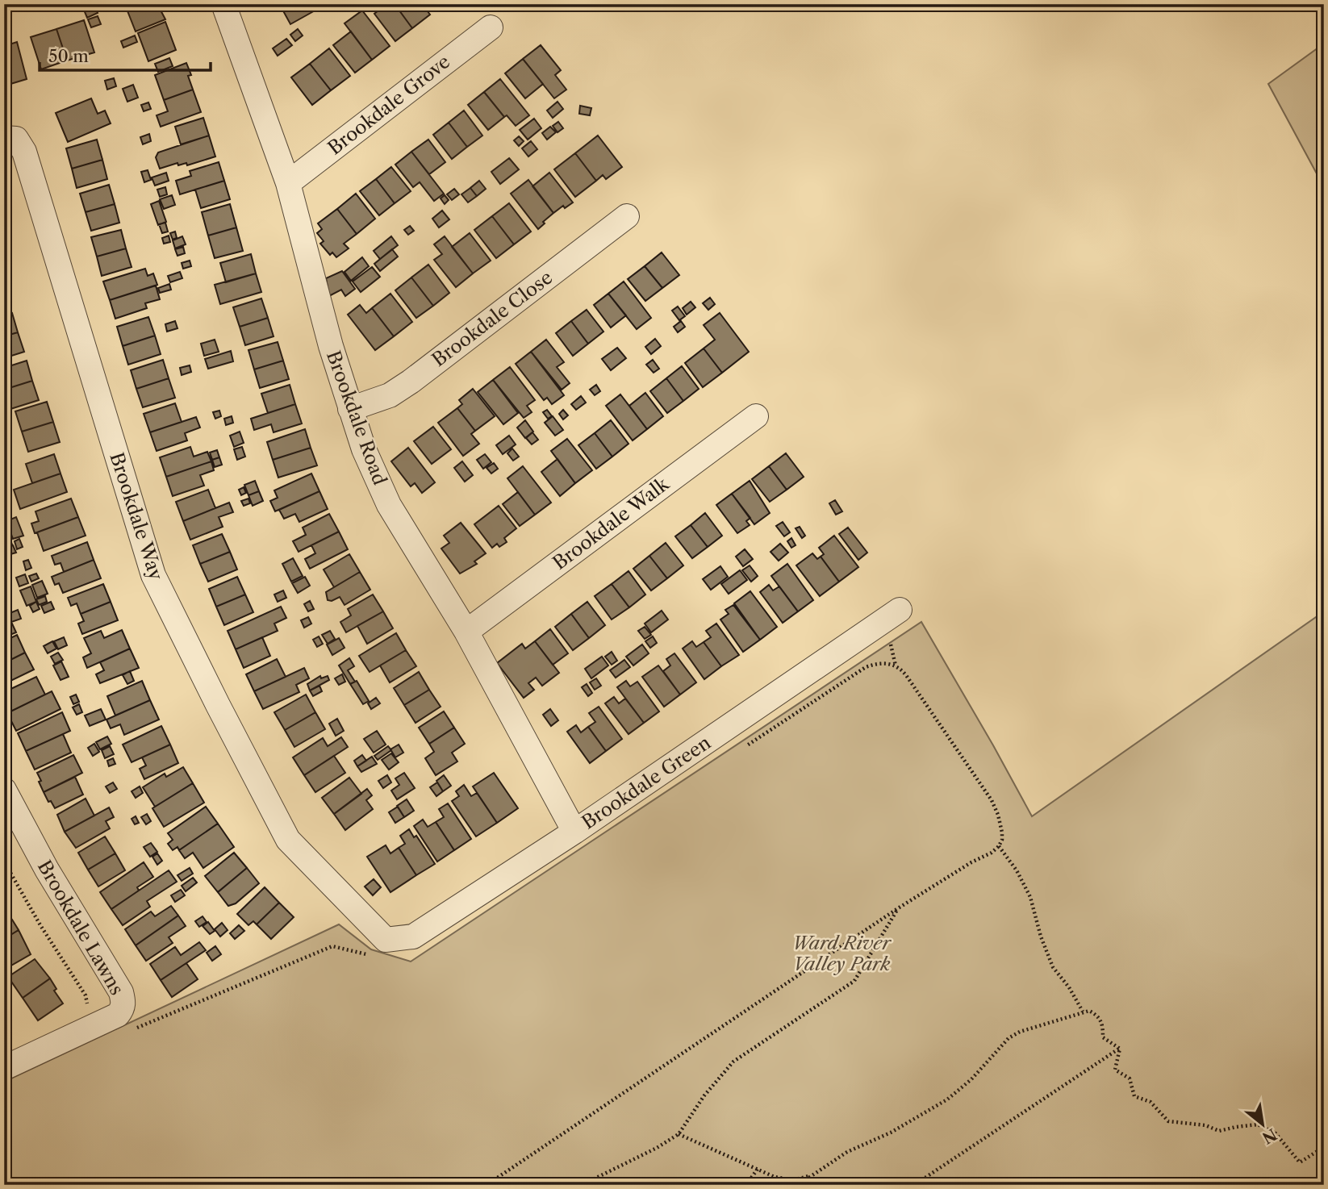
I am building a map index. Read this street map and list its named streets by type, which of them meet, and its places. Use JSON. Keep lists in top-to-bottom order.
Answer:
{
  "streets": {
    "street": [
      "Brookdale Grove",
      "Brookdale Close",
      "Brookdale Road",
      "Brookdale Way",
      "Brookdale Walk",
      "Brookdale Green",
      "Brookdale Lawns"
    ]
  },
  "crossings": [
    ["Brookdale Grove", "Brookdale Road"],
    ["Brookdale Close", "Brookdale Road"],
    ["Brookdale Road", "Brookdale Walk"],
    ["Brookdale Road", "Brookdale Green"],
    ["Brookdale Way", "Brookdale Green"]
  ],
  "parks": ["Ward River Valley Park"],
  "scale_bar": "50 m",
  "north": "bottom right"
}
